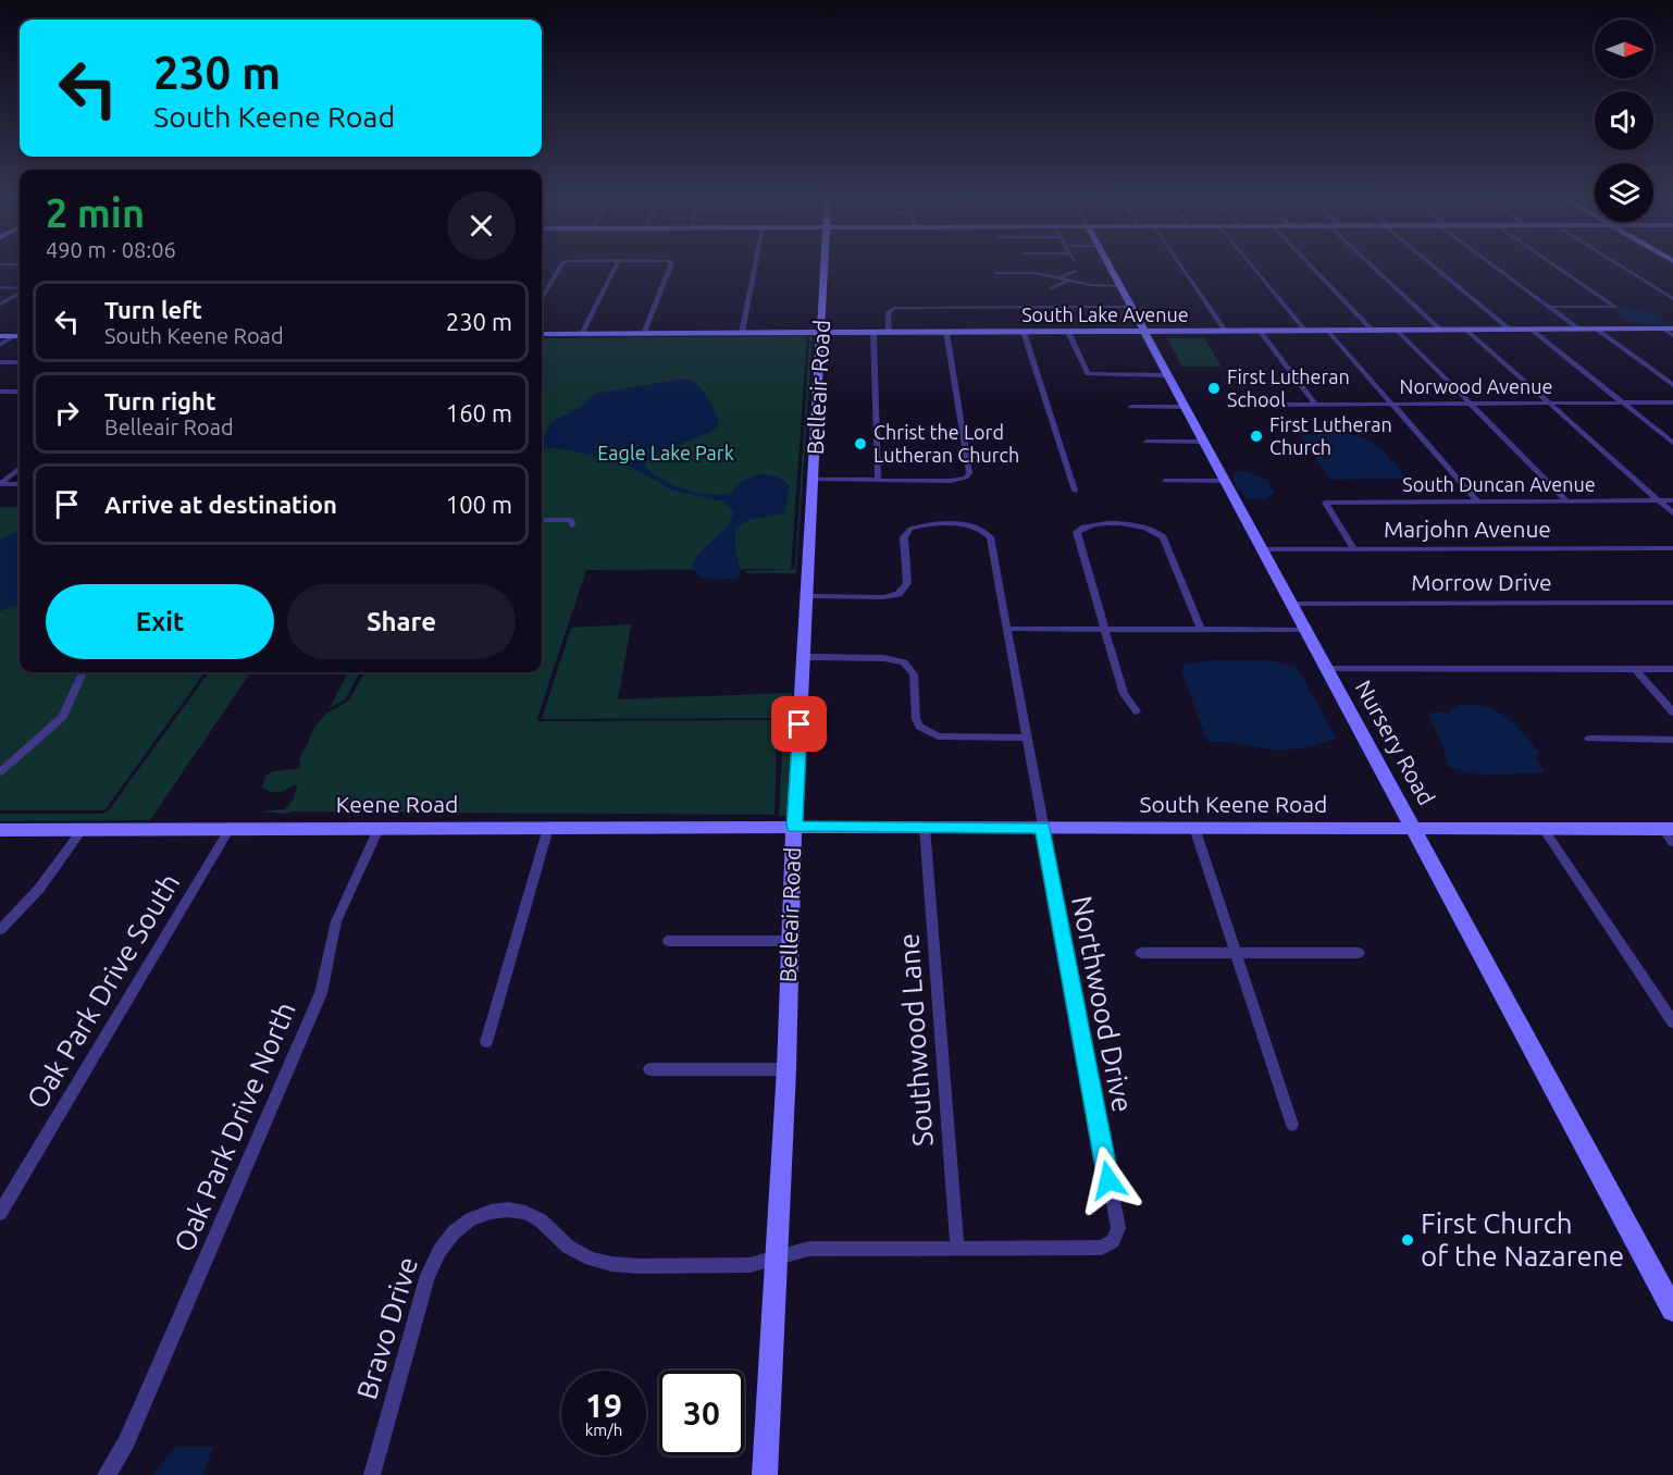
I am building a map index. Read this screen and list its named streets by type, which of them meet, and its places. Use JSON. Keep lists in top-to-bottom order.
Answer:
{
  "streets": {
    "street": [
      "South Lake Avenue",
      "Belleair Road",
      "Norwood Avenue",
      "South Duncan Avenue",
      "Marjohn Avenue",
      "Morrow Drive",
      "Nursery Road",
      "Keene Road",
      "South Keene Road",
      "Oak Park Drive South",
      "Northwood Drive",
      "Southwood Lane",
      "Oak Park Drive North",
      "Bravo Drive"
    ]
  },
  "crossings": [
    ["South Lake Avenue", "Belleair Road"],
    ["South Lake Avenue", "Nursery Road"],
    ["Belleair Road", "Keene Road"],
    ["Belleair Road", "South Keene Road"],
    ["Belleair Road", "Northwood Drive"],
    ["Belleair Road", "Bravo Drive"],
    ["South Duncan Avenue", "Marjohn Avenue"],
    ["Marjohn Avenue", "Nursery Road"],
    ["Morrow Drive", "Nursery Road"],
    ["Nursery Road", "South Keene Road"],
    ["Keene Road", "South Keene Road"],
    ["Keene Road", "Oak Park Drive South"],
    ["Keene Road", "Oak Park Drive North"],
    ["South Keene Road", "Northwood Drive"],
    ["South Keene Road", "Southwood Lane"],
    ["Northwood Drive", "Southwood Lane"],
    ["Northwood Drive", "Bravo Drive"]
  ],
  "parks": ["Eagle Lake Park"],
  "places": [
    "First Lutheran School",
    "First Lutheran Church",
    "Christ the Lord Lutheran Church",
    "First Church of the Nazarene"
  ],
  "north": "right",
  "page": {
    "turn": ["230 m", "South Keene Road"],
    "heading": ["2 min", "490 m · 08:06"],
    "list": [
      {
        "name": "Turn left",
        "note": "South Keene Road",
        "value": "230 m"
      },
      {
        "name": "Turn right",
        "note": "Belleair Road",
        "value": "160 m"
      },
      {
        "name": "Arrive at destination",
        "value": "100 m"
      }
    ],
    "buttons": ["Exit", "Share"],
    "speed": "19 km/h",
    "limit": "30"
  }
}
